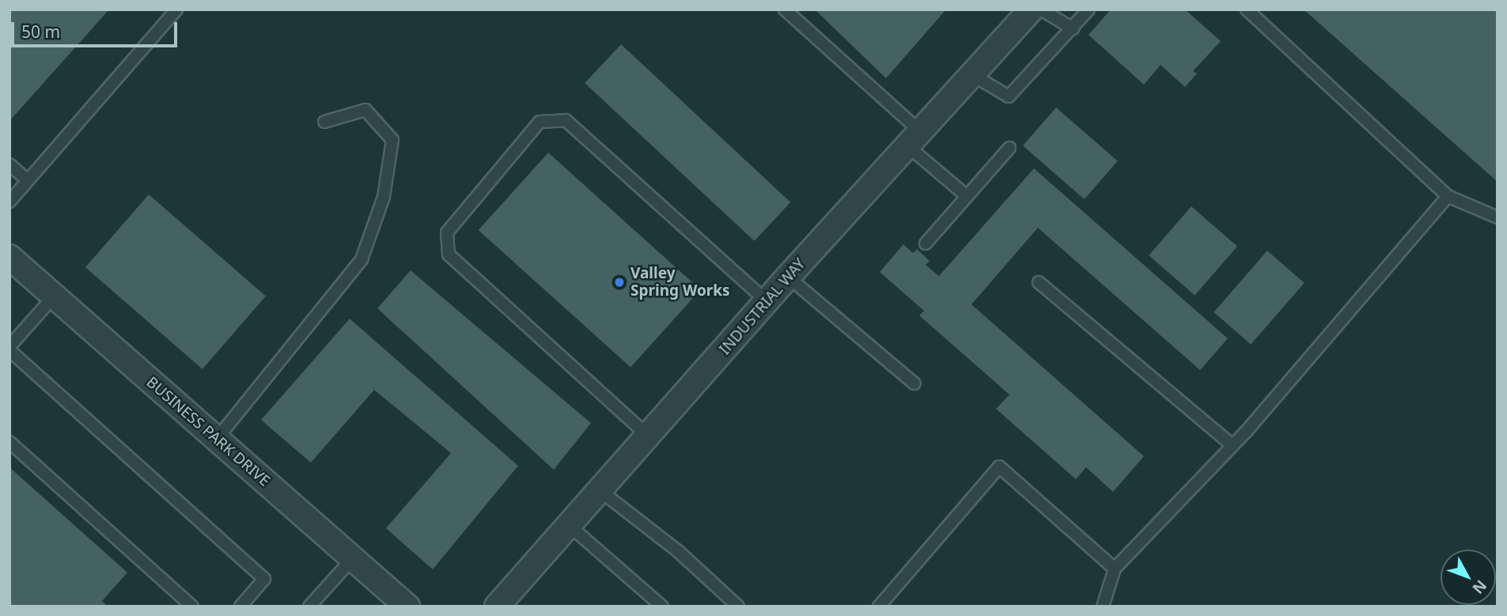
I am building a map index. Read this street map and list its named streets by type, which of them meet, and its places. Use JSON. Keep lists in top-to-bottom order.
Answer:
{
  "streets": {
    "street": ["INDUSTRIAL WAY", "BUSINESS PARK DRIVE"]
  },
  "places": ["Valley Spring Works"],
  "scale_bar": "50 m",
  "north": "bottom right"
}
